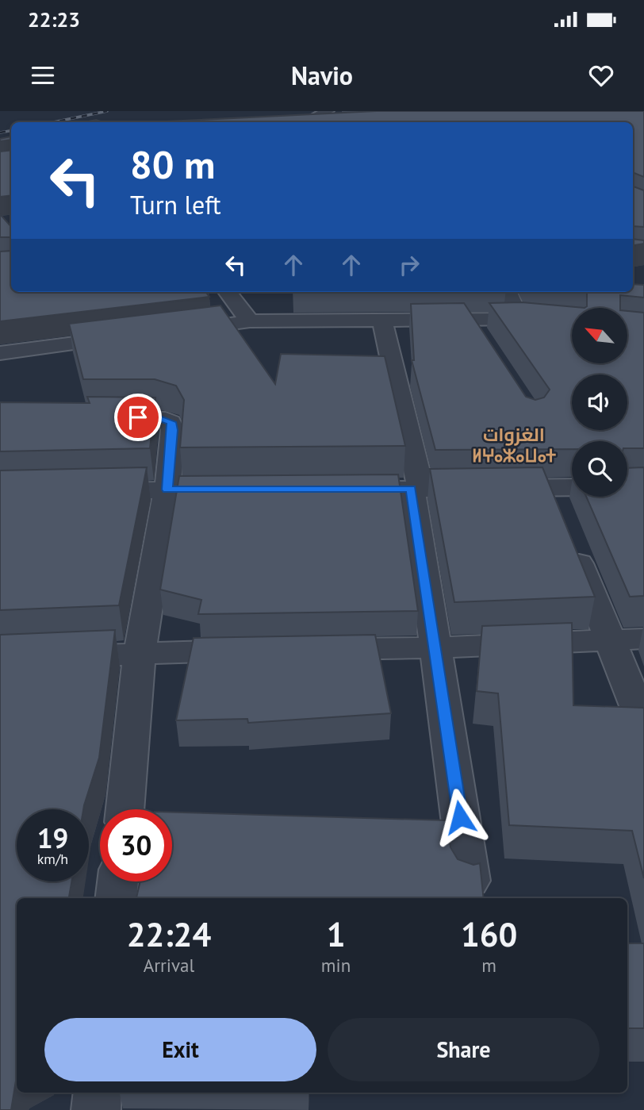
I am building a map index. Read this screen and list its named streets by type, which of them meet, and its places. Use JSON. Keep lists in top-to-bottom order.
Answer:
{
  "districts": ["الغزوات ⵍⵖⴰⵣⴰⵡⴰⵜ"],
  "north": "top left",
  "page": {
    "status": "22:23",
    "header": "Navio",
    "turn": ["80 m", "Turn left"],
    "speed": "19 km/h",
    "limit": "30",
    "eta": [
      "22:24",
      "Arrival",
      "1",
      "min",
      "160",
      "m"
    ],
    "buttons": ["Exit", "Share"]
  }
}
